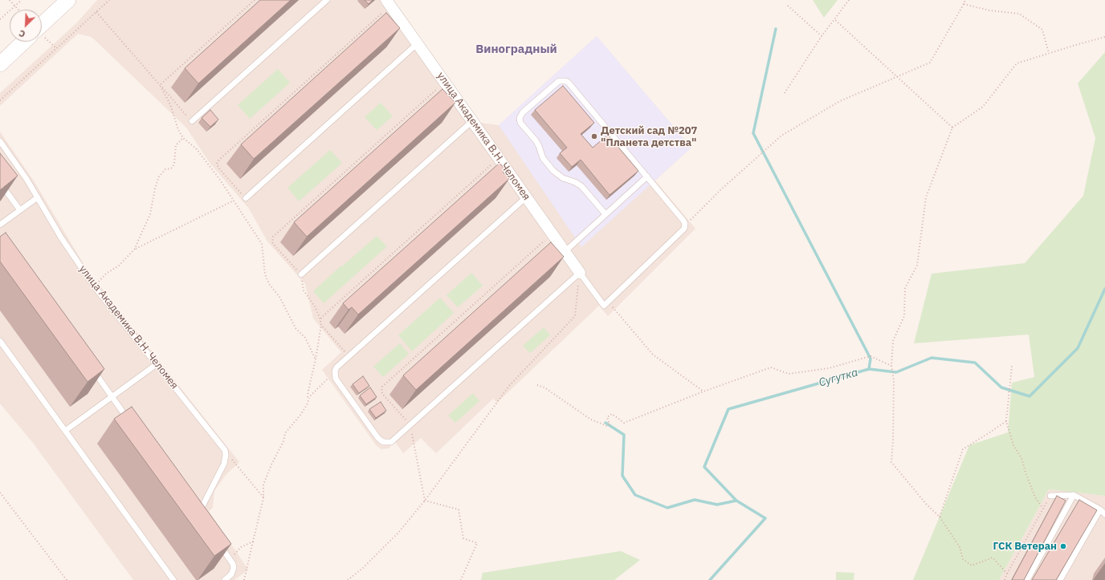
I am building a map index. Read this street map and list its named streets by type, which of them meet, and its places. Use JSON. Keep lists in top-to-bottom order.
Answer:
{
  "streets": {
    "street": ["улица Академика В.Н. Челомея"]
  },
  "districts": ["Виноградный"],
  "water": ["Сугутка"],
  "places": ["Детский сад №207 \"Планета детства\"", "ГСК Ветеран"],
  "north": "bottom left"
}
